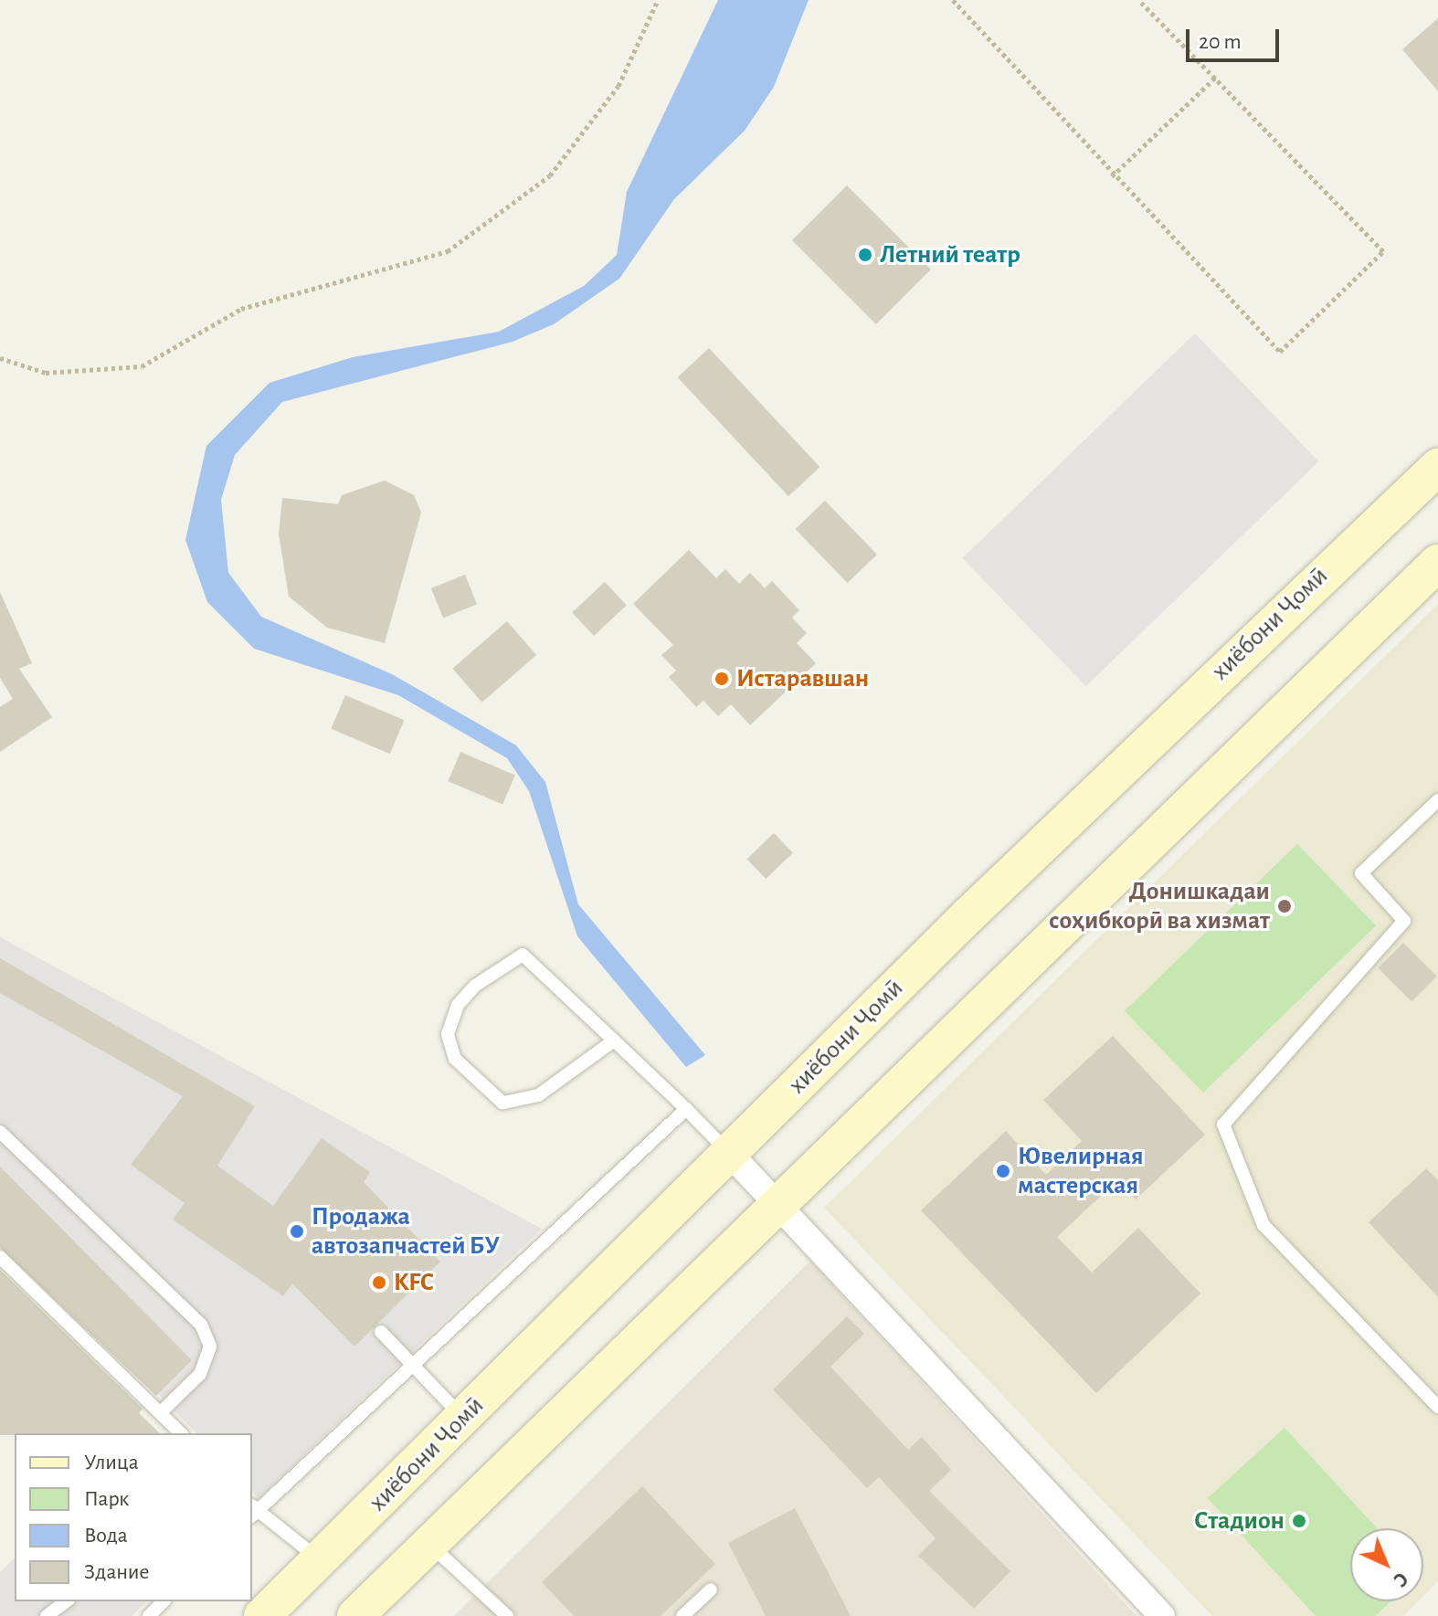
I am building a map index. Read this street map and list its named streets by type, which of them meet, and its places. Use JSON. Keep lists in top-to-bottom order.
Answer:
{
  "streets": {
    "main road": ["хиёбони Ҷомӣ"]
  },
  "places": [
    "Летний театр",
    "Истаравшан",
    "Донишкадаи соҳибкорӣ ва хизмат",
    "Ювелирная мастерская",
    "Продажа автозапчастей БУ",
    "KFC",
    "Стадион"
  ],
  "legend": [
    "Улица",
    "Парк",
    "Вода",
    "Здание"
  ],
  "scale_bar": "20 m",
  "north": "bottom right"
}
